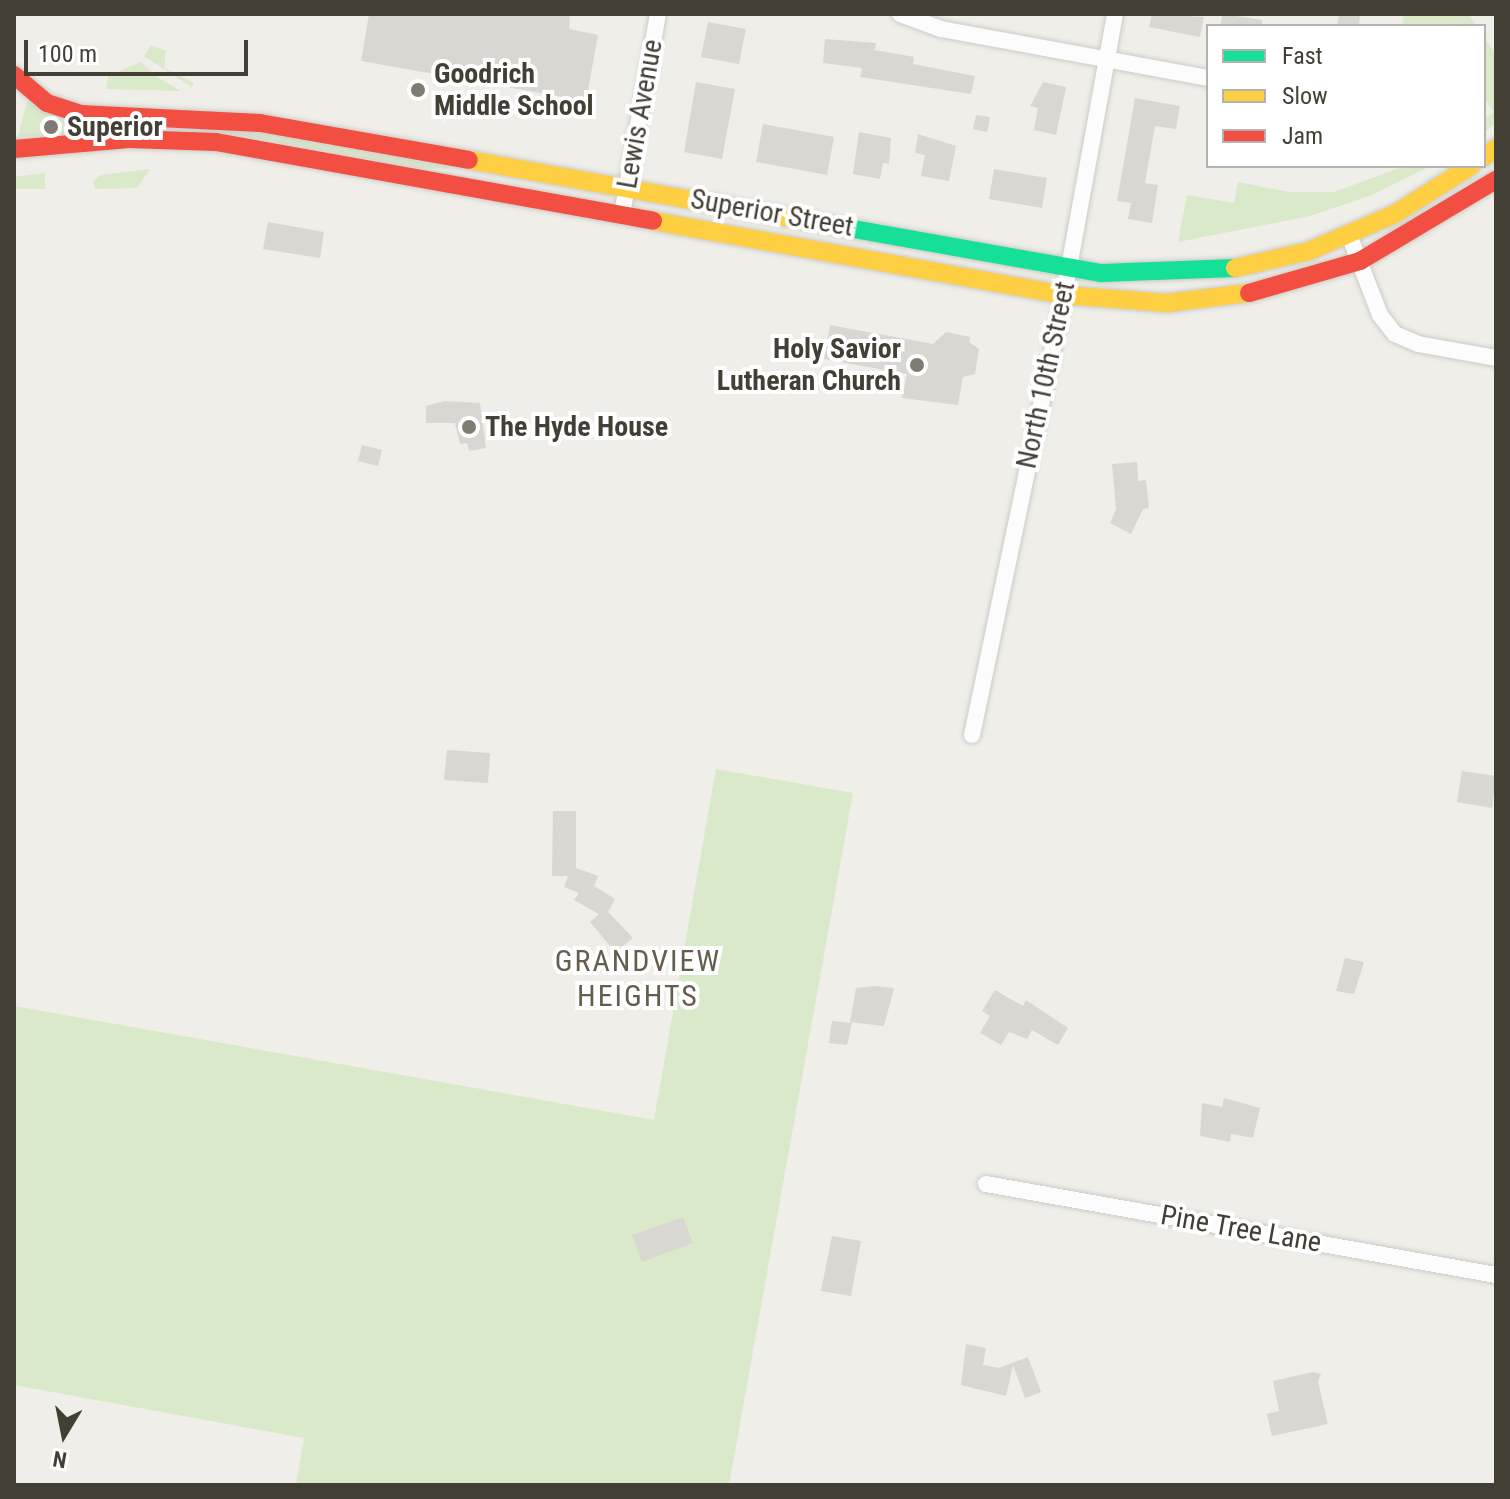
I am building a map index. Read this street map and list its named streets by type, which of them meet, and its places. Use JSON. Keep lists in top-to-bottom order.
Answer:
{
  "streets": {
    "main road": ["Superior Street"],
    "street": ["Lewis Avenue", "North 10th Street", "Pine Tree Lane"]
  },
  "crossings": [
    ["Lewis Avenue", "Superior Street"],
    ["Superior Street", "North 10th Street"]
  ],
  "districts": ["GRANDVIEW HEIGHTS"],
  "places": [
    "Goodrich Middle School",
    "Superior",
    "Holy Savior Lutheran Church",
    "The Hyde House"
  ],
  "legend": ["Fast", "Slow", "Jam"],
  "scale_bar": "100 m",
  "north": "bottom"
}
